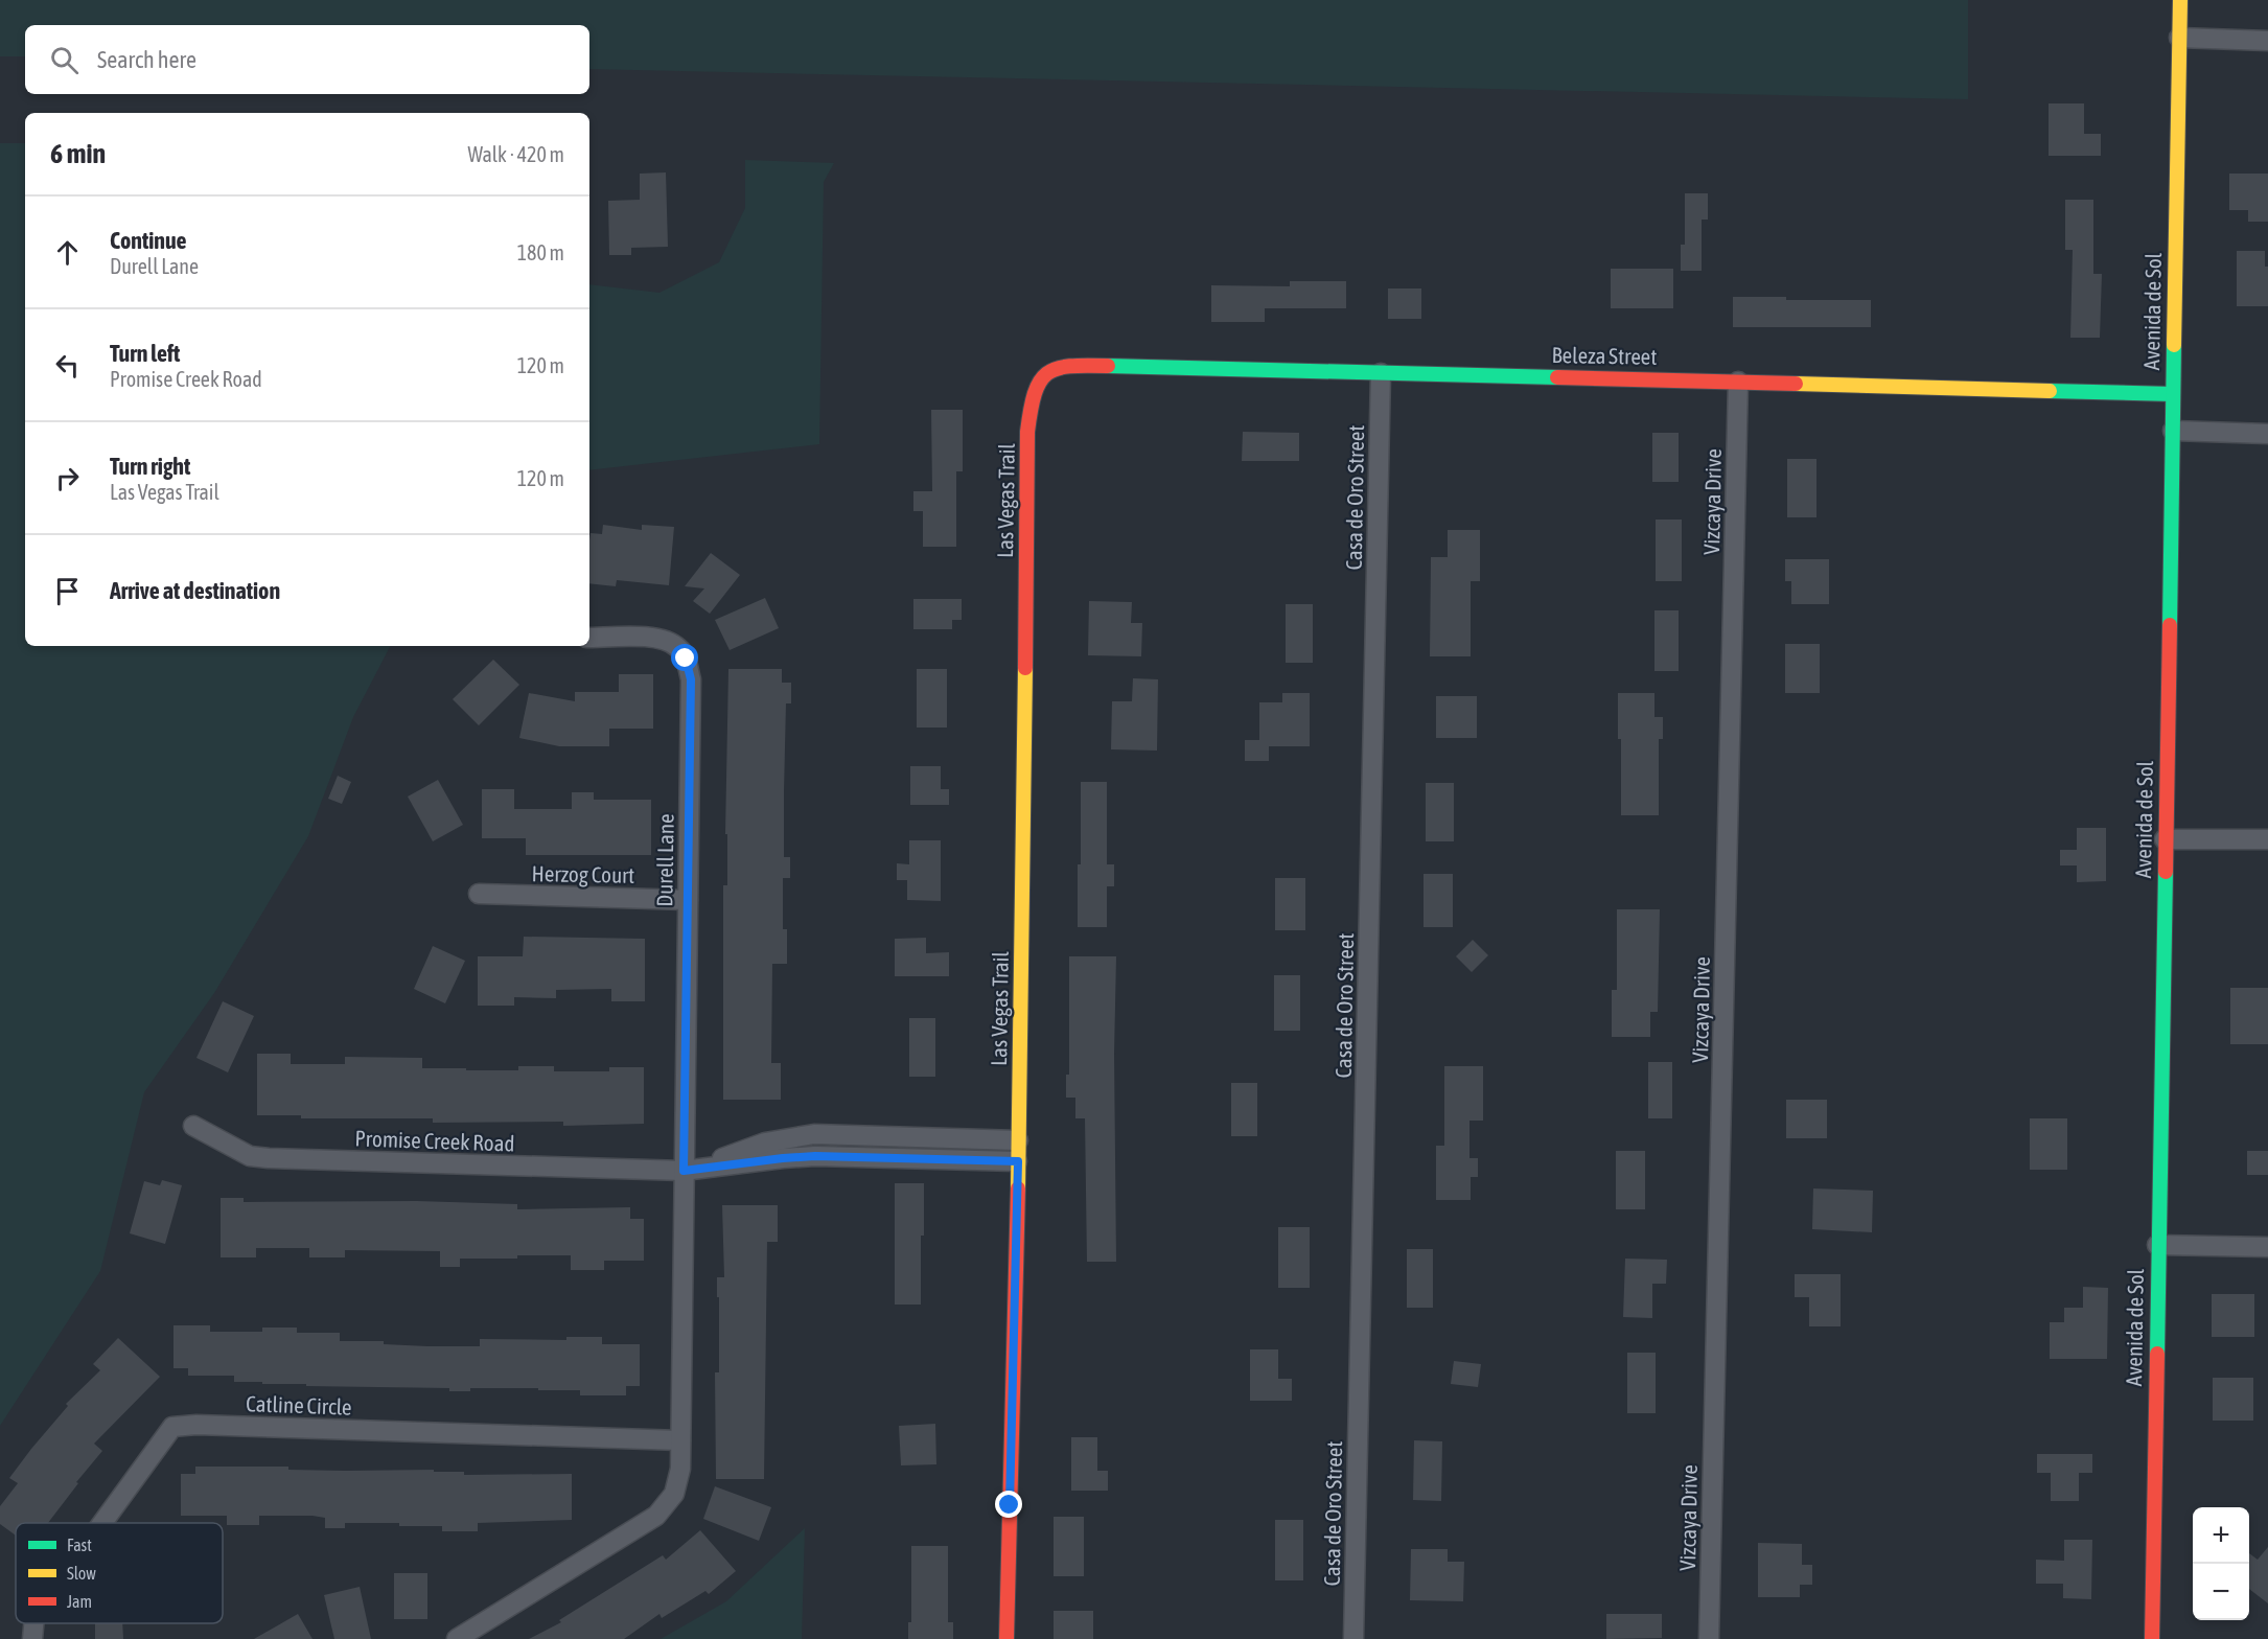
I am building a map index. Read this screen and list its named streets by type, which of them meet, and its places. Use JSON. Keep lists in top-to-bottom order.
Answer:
{
  "streets": {
    "street": [
      "Avenida de Sol",
      "Beleza Street",
      "Casa de Oro Street",
      "Las Vegas Trail",
      "Vizcaya Drive",
      "Durell Lane",
      "Herzog Court",
      "Promise Creek Road",
      "Catline Circle"
    ]
  },
  "crossings": [
    ["Avenida de Sol", "Beleza Street"],
    ["Beleza Street", "Casa de Oro Street"],
    ["Beleza Street", "Las Vegas Trail"],
    ["Beleza Street", "Vizcaya Drive"],
    ["Las Vegas Trail", "Promise Creek Road"],
    ["Durell Lane", "Herzog Court"],
    ["Durell Lane", "Promise Creek Road"]
  ],
  "legend": ["Fast", "Slow", "Jam"],
  "page": {
    "search": "Search here",
    "heading": ["6 min", "Walk · 420 m"],
    "list": [
      ["Continue", "Durell Lane", "180 m"],
      ["Turn left", "Promise Creek Road", "120 m"],
      ["Turn right", "Las Vegas Trail", "120 m"],
      "Arrive at destination"
    ],
    "map_buttons": ["+", "−"]
  }
}
